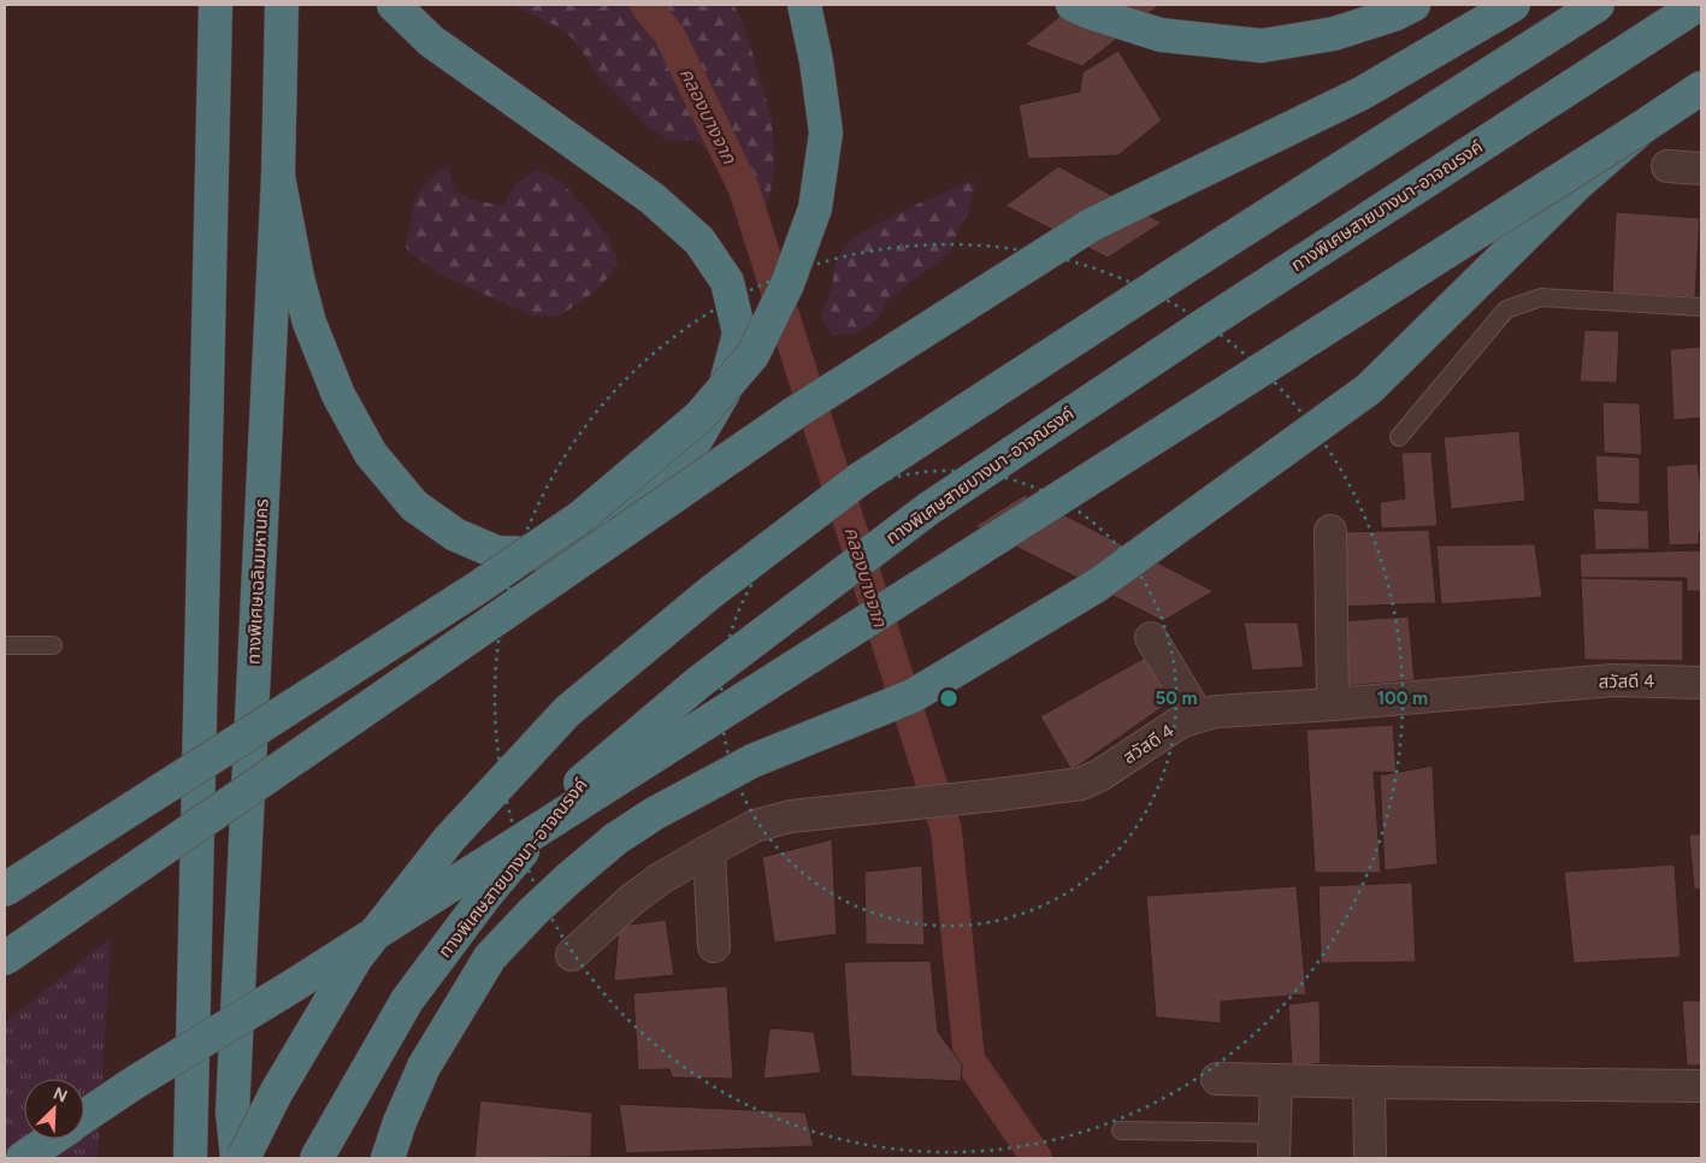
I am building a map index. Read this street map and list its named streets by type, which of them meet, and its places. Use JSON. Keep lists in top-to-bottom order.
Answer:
{
  "streets": {
    "highway": ["ทางพิเศษสายบางนา-อาจณรงค์", "ทางพิเศษเฉลิมมหานคร"],
    "street": ["สวัสดี 4"]
  },
  "water": ["คลองบางจาก"],
  "north": "top right",
  "rings": ["50 m", "100 m"]
}
